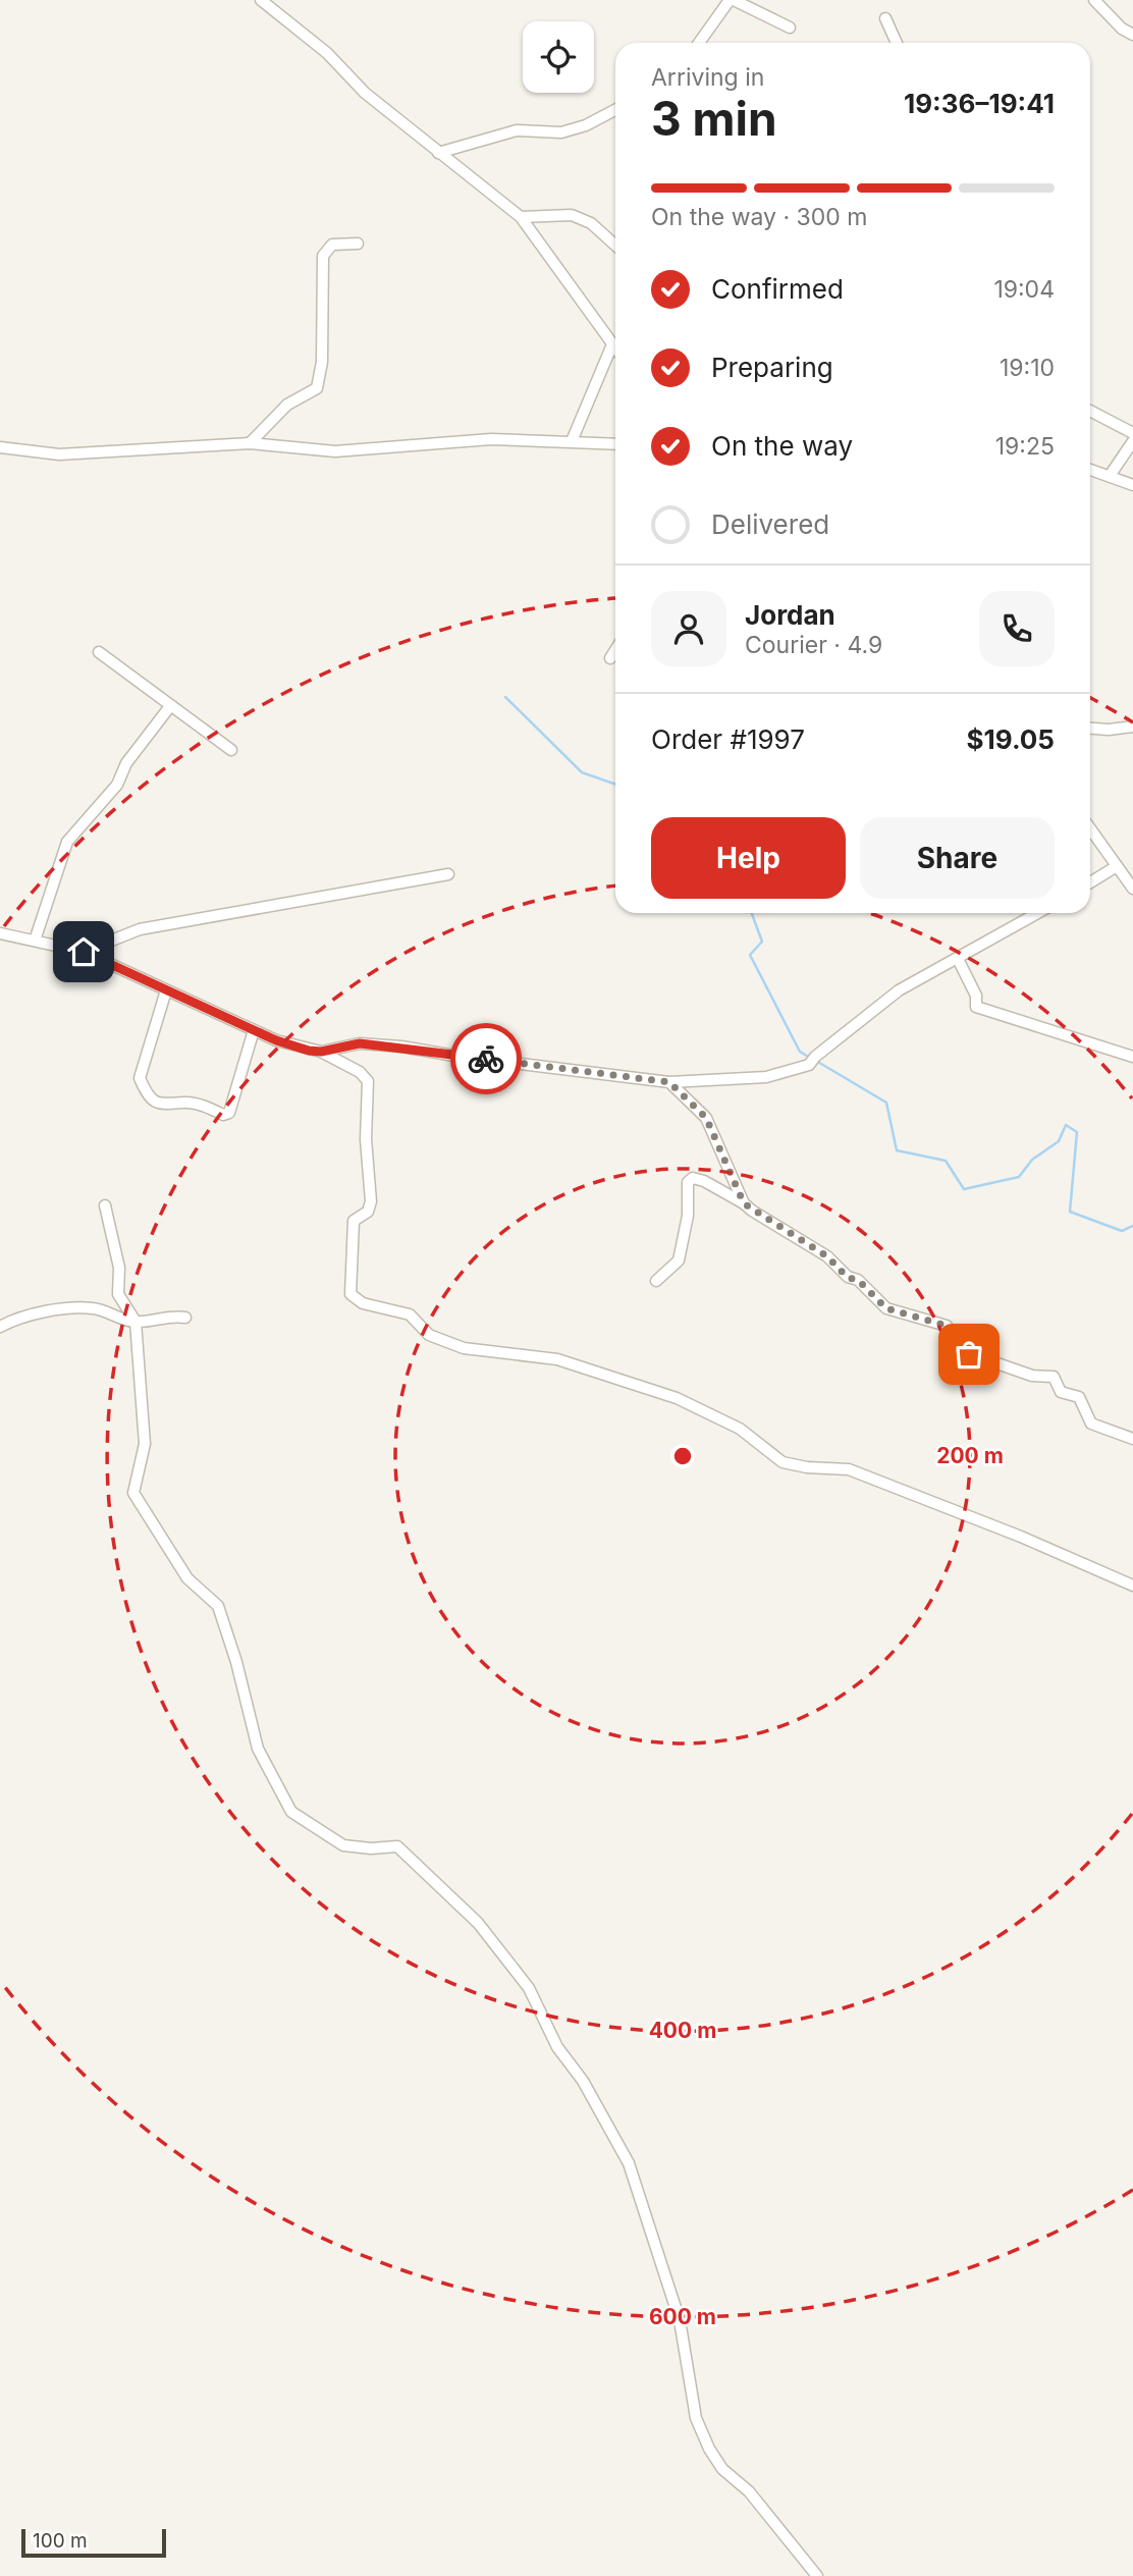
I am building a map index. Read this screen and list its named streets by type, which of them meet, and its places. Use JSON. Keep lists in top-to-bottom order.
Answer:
{
  "scale_bar": "100 m",
  "page": {
    "heading": ["3 min", "Arriving in", "19:36–19:41"],
    "panel": [
      "Jordan",
      "Courier · 4.9",
      "Order #1997",
      "$19.05"
    ],
    "bar": "On the way · 300 m",
    "list": [
      ["Confirmed", "19:04"],
      ["Preparing", "19:10"],
      ["On the way", "19:25"],
      "Delivered"
    ],
    "buttons": ["Help", "Share"],
    "scale": "100 m"
  },
  "rings": ["200 m", "400 m", "600 m"]
}
